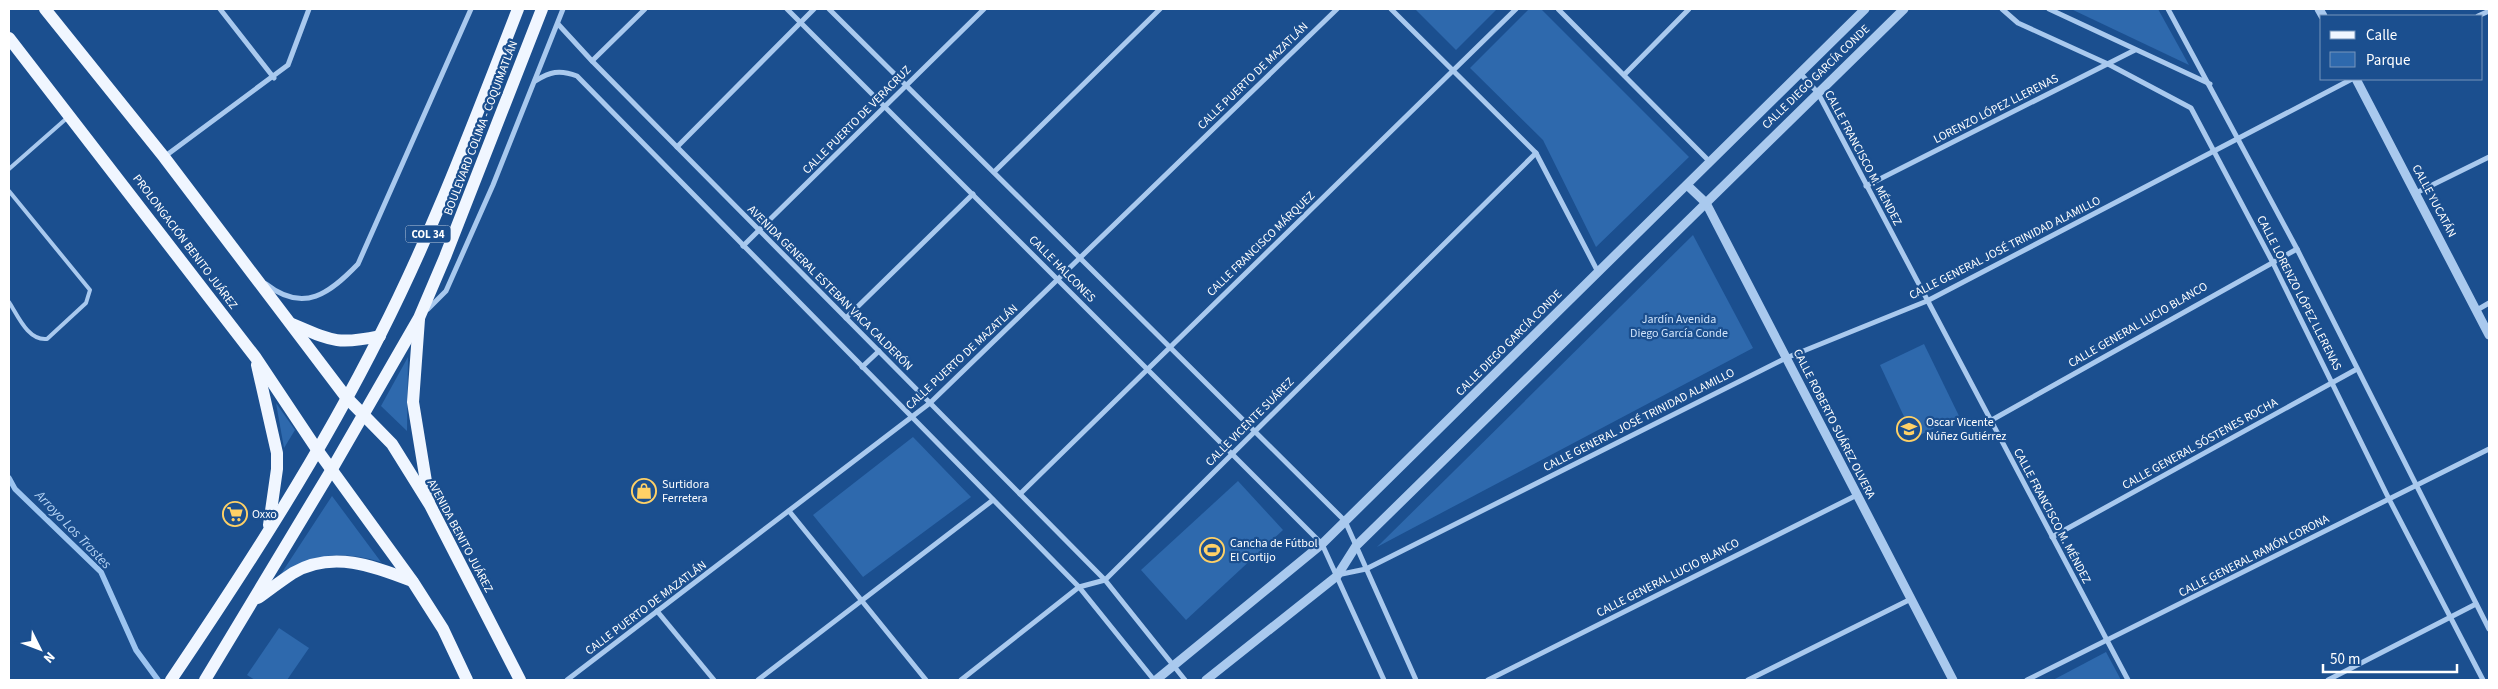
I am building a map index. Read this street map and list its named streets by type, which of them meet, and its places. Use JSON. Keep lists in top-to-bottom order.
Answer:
{
  "streets": {
    "main road": [
      "BOULEVARD COLIMA - COQUIMATLÁN",
      "COL 34",
      "PROLONGACIÓN BENITO JUÁREZ",
      "AVENIDA BENITO JUÁREZ"
    ],
    "street": [
      "CALLE PUERTO DE MAZATLÁN",
      "CALLE DIEGO GARCÍA CONDE",
      "LORENZO LÓPEZ LLERENAS",
      "CALLE PUERTO DE VERACRUZ",
      "CALLE FRANCISCO M. MÉNDEZ",
      "CALLE YUCATÁN",
      "CALLE FRANCISCO MÁRQUEZ",
      "CALLE GENERAL JOSÉ TRINIDAD ALAMILLO",
      "CALLE HALCONES",
      "AVENIDA GENERAL ESTEBAN VACA CALDERÓN",
      "CALLE LORENZO LÓPEZ LLERENAS",
      "CALLE GENERAL LUCIO BLANCO",
      "CALLE VICENTE SUÁREZ",
      "CALLE ROBERTO SUÁREZ OLVERA",
      "CALLE GENERAL SÓSTENES ROCHA",
      "CALLE GENERAL RAMÓN CORONA"
    ]
  },
  "crossings": [
    ["CALLE PUERTO DE MAZATLÁN", "CALLE HALCONES"],
    ["CALLE PUERTO DE MAZATLÁN", "AVENIDA GENERAL ESTEBAN VACA CALDERÓN"],
    ["CALLE DIEGO GARCÍA CONDE", "CALLE FRANCISCO M. MÉNDEZ"],
    ["CALLE DIEGO GARCÍA CONDE", "CALLE GENERAL JOSÉ TRINIDAD ALAMILLO"],
    ["CALLE DIEGO GARCÍA CONDE", "CALLE HALCONES"],
    ["CALLE DIEGO GARCÍA CONDE", "AVENIDA GENERAL ESTEBAN VACA CALDERÓN"],
    ["CALLE DIEGO GARCÍA CONDE", "CALLE ROBERTO SUÁREZ OLVERA"],
    ["LORENZO LÓPEZ LLERENAS", "CALLE FRANCISCO M. MÉNDEZ"],
    ["LORENZO LÓPEZ LLERENAS", "CALLE LORENZO LÓPEZ LLERENAS"],
    ["CALLE PUERTO DE VERACRUZ", "CALLE HALCONES"],
    ["CALLE PUERTO DE VERACRUZ", "AVENIDA GENERAL ESTEBAN VACA CALDERÓN"],
    ["BOULEVARD COLIMA - COQUIMATLÁN", "PROLONGACIÓN BENITO JUÁREZ"],
    ["BOULEVARD COLIMA - COQUIMATLÁN", "AVENIDA BENITO JUÁREZ"],
    ["CALLE FRANCISCO M. MÉNDEZ", "CALLE GENERAL JOSÉ TRINIDAD ALAMILLO"],
    ["CALLE FRANCISCO M. MÉNDEZ", "CALLE GENERAL LUCIO BLANCO"],
    ["CALLE FRANCISCO M. MÉNDEZ", "CALLE GENERAL SÓSTENES ROCHA"],
    ["CALLE FRANCISCO M. MÉNDEZ", "CALLE GENERAL RAMÓN CORONA"],
    ["CALLE FRANCISCO MÁRQUEZ", "CALLE HALCONES"],
    ["CALLE FRANCISCO MÁRQUEZ", "AVENIDA GENERAL ESTEBAN VACA CALDERÓN"],
    ["CALLE GENERAL JOSÉ TRINIDAD ALAMILLO", "CALLE LORENZO LÓPEZ LLERENAS"],
    ["CALLE GENERAL JOSÉ TRINIDAD ALAMILLO", "CALLE ROBERTO SUÁREZ OLVERA"],
    ["CALLE HALCONES", "CALLE VICENTE SUÁREZ"],
    ["AVENIDA GENERAL ESTEBAN VACA CALDERÓN", "CALLE VICENTE SUÁREZ"],
    ["CALLE LORENZO LÓPEZ LLERENAS", "CALLE GENERAL LUCIO BLANCO"],
    ["CALLE LORENZO LÓPEZ LLERENAS", "CALLE GENERAL SÓSTENES ROCHA"],
    ["CALLE LORENZO LÓPEZ LLERENAS", "CALLE GENERAL RAMÓN CORONA"],
    ["CALLE GENERAL LUCIO BLANCO", "CALLE ROBERTO SUÁREZ OLVERA"]
  ],
  "water": ["Arroyo Los Trastes"],
  "parks": ["Jardín Avenida Diego García Conde"],
  "places": {
    "school or university": ["Oscar Vicente Núñez Gutiérrez"],
    "shop": ["Surtidora Ferretera"],
    "supermarket": ["Oxxo"],
    "sports": ["Cancha de Fútbol El Cortijo"]
  },
  "legend": ["Calle", "Parque"],
  "scale_bar": "50 m",
  "north": "bottom right"
}
